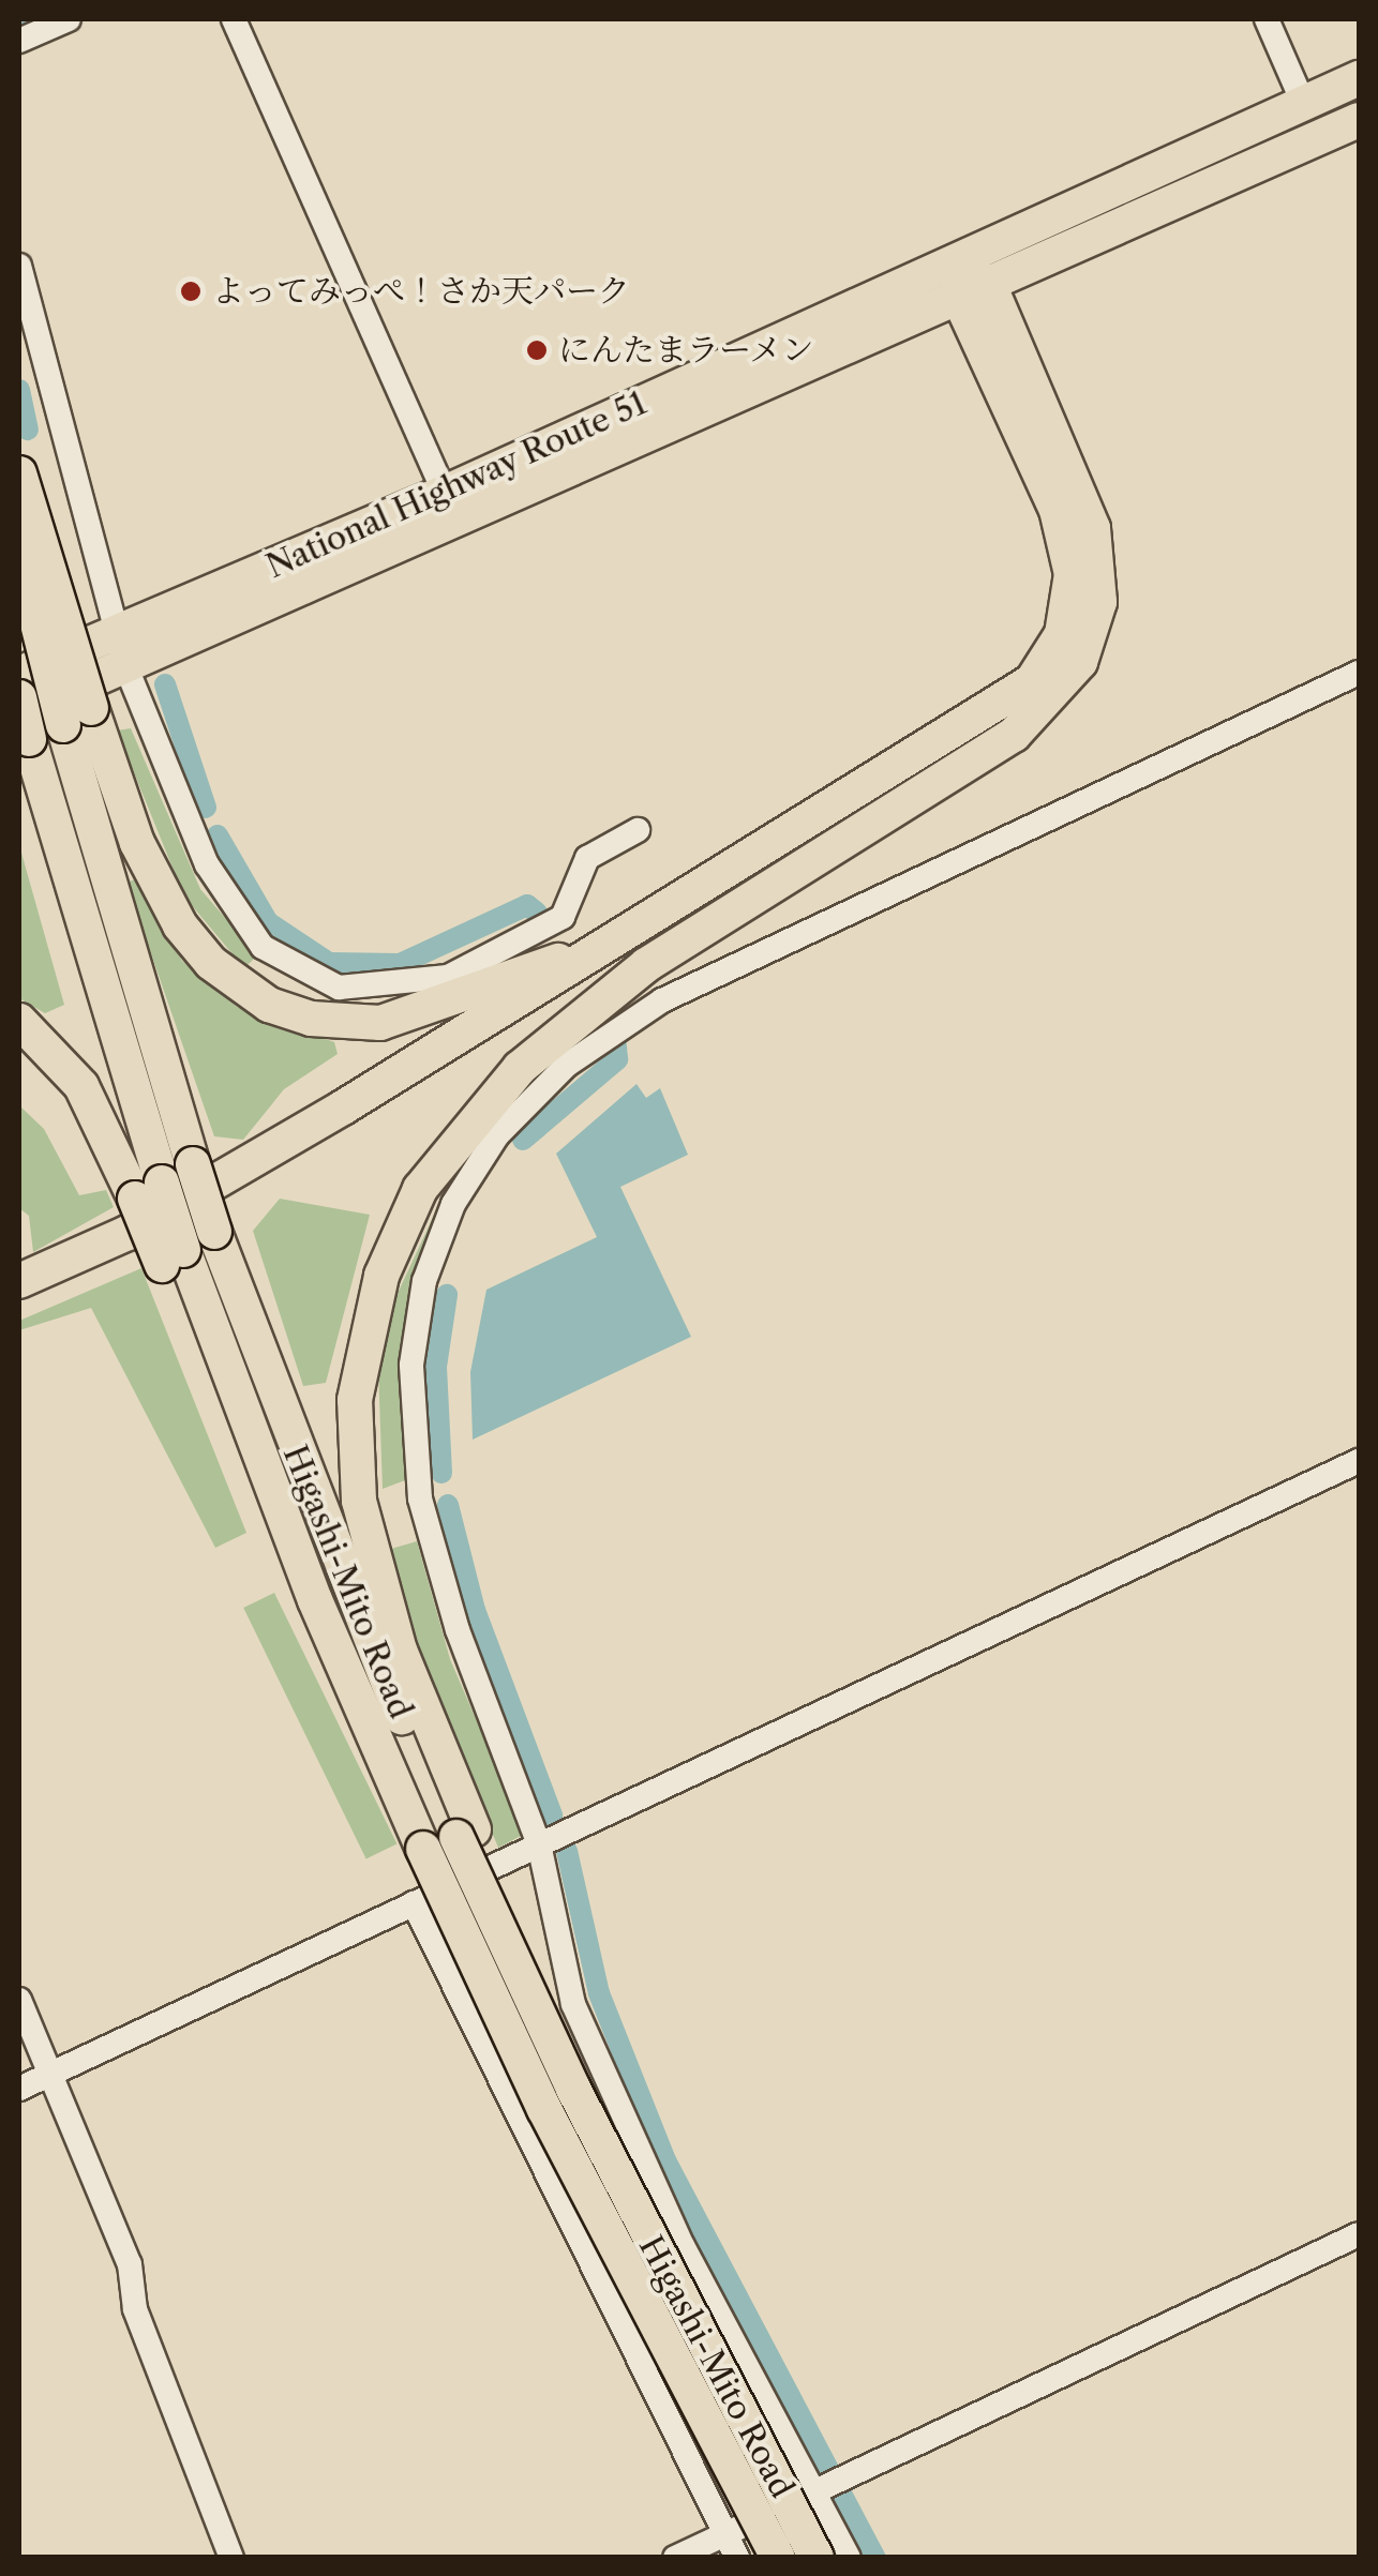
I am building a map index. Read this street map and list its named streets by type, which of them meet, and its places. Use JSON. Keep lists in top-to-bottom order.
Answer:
{
  "streets": {
    "highway": ["National Highway Route 51", "Higashi-Mito Road"]
  },
  "places": ["よってみっぺ！さか天パーク", "にんたまラーメン"]
}
